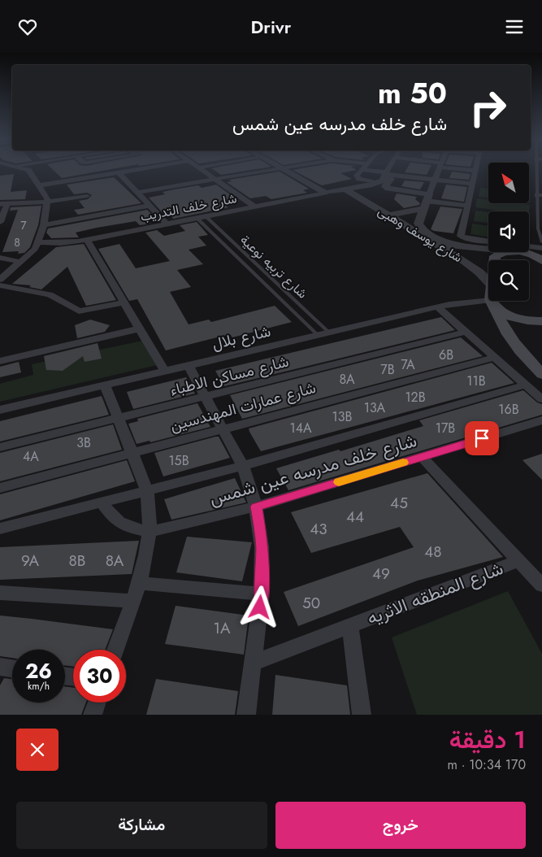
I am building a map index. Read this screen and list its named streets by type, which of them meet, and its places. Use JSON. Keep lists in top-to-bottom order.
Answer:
{
  "streets": {
    "street": [
      "شارع خلف التدريب",
      "شارع يوسف وهبى",
      "شارع بلال",
      "شارع مساكن الاطباء",
      "شارع عمارات المهندسين",
      "شارع خلف مدرسه عين شمس",
      "شارع المنطقه الاثريه"
    ],
    "lane": ["شارع تربيه نوعية"]
  },
  "crossings": [
    ["شارع خلف التدريب", "شارع يوسف وهبى"],
    ["شارع خلف التدريب", "شارع تربيه نوعية"],
    ["شارع تربيه نوعية", "شارع بلال"]
  ],
  "house_numbers": [
    "7",
    "8",
    "6B",
    "7A",
    "7B",
    "8A",
    "11B",
    "12B",
    "13A",
    "16B",
    "13B",
    "14A",
    "17B",
    "3B",
    "4A",
    "15B",
    "45",
    "44",
    "43",
    "48",
    "9A",
    "8B",
    "8A",
    "49",
    "50",
    "1A"
  ],
  "north": "top left",
  "page": {
    "header": "Drivr",
    "turn": ["50 m", "شارع خلف مدرسه عين شمس"],
    "speed": "26 km/h",
    "limit": "30",
    "heading": ["1 دقيقة", "170 m · 10:34"],
    "buttons": ["خروج", "مشاركة"]
  }
}
